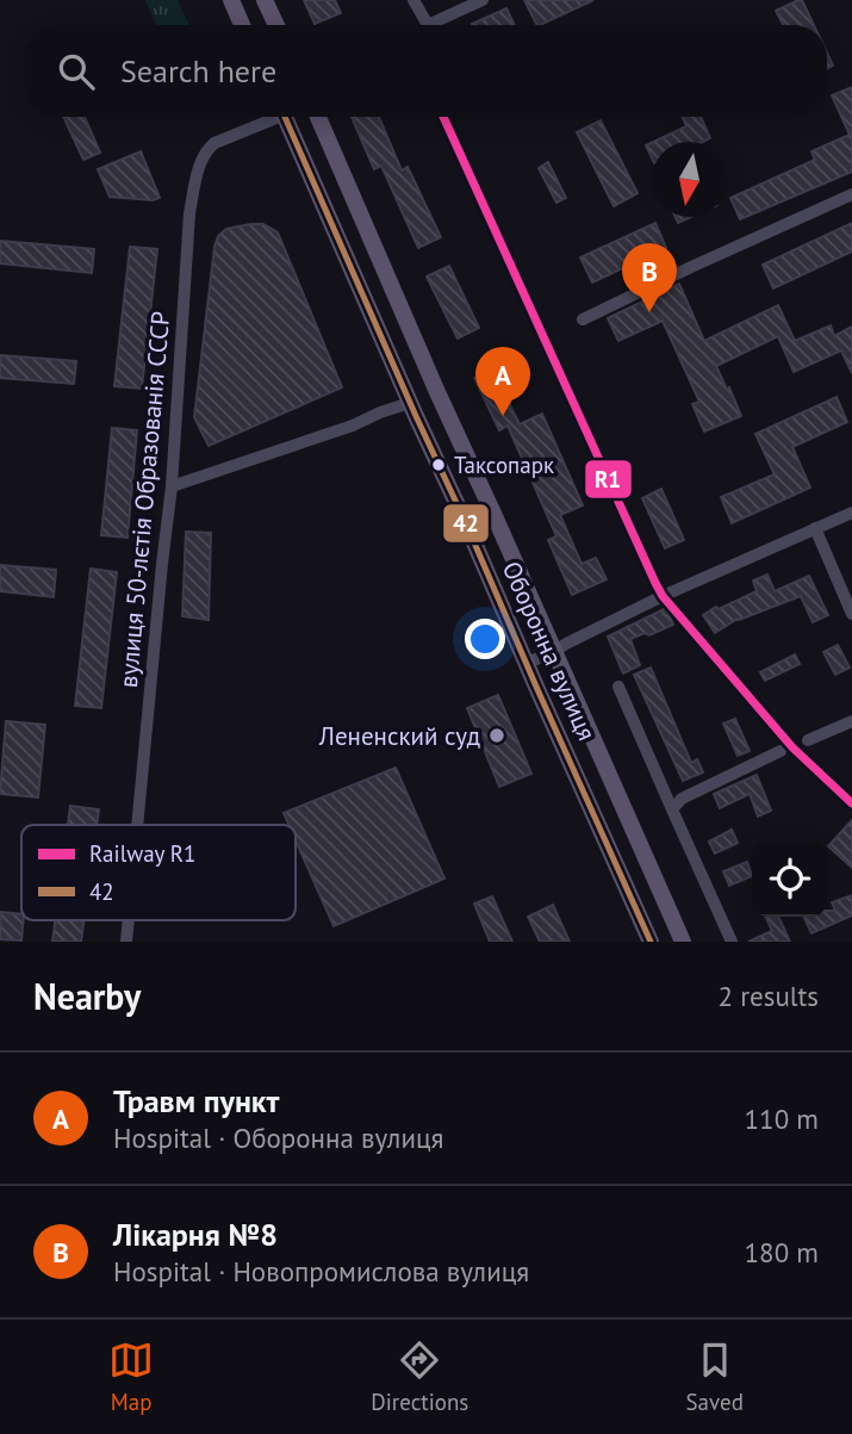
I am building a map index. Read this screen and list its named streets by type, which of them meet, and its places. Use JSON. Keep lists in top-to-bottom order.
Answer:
{
  "streets": {
    "main road": ["Оборонна вулиця"],
    "street": ["вулиця 50-лєтія Образованія СССР"]
  },
  "places": ["Таксопарк", "Лененский суд"],
  "lines": ["rail line R1", "transit line 42"],
  "legend": ["Railway R1", "42"],
  "north": "bottom",
  "page": {
    "search": "Search here",
    "pins": ["B", "A"],
    "heading": ["Nearby", "2 results"],
    "list": [
      {
        "mark": "A",
        "name": "Травм пункт",
        "note": "Hospital · Оборонна вулиця",
        "value": "110 m"
      },
      {
        "mark": "B",
        "name": "Лікарня №8",
        "note": "Hospital · Новопромислова вулиця",
        "value": "180 m"
      }
    ],
    "nav": ["Map", "Directions", "Saved"]
  }
}
